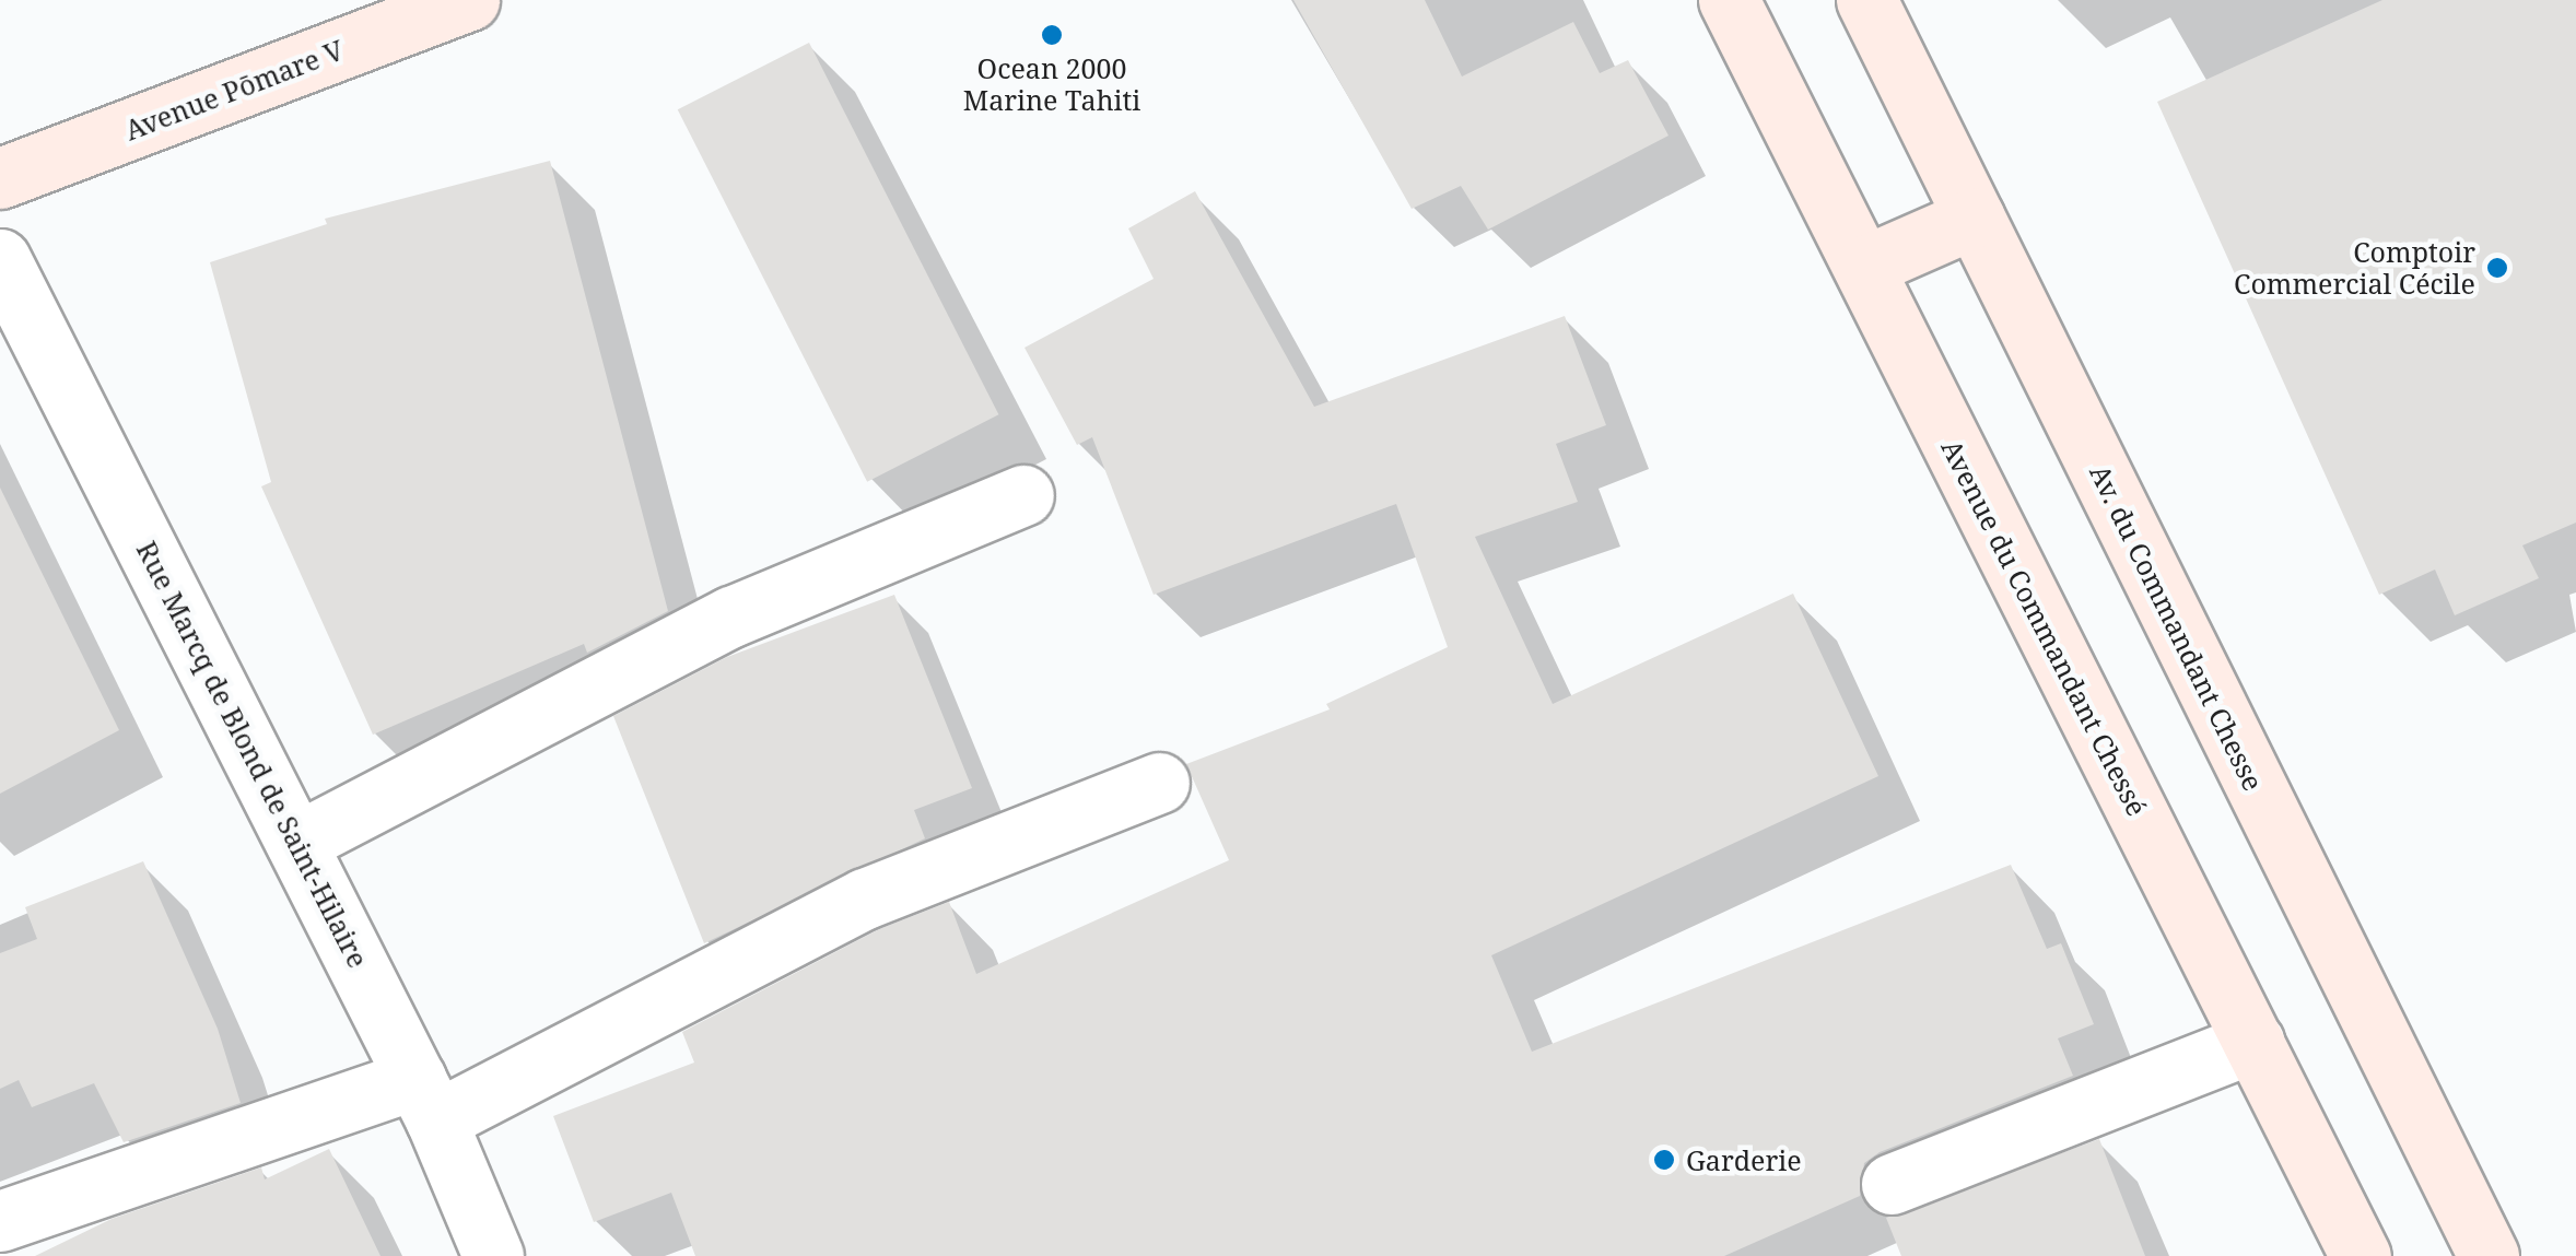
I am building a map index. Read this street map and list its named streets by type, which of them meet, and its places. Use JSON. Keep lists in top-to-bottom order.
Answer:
{
  "streets": {
    "main road": ["Avenue Pōmare V", "Avenue du Commandant Chessé", "Av. du Commandant Chesse"],
    "street": ["Rue Marcq de Blond de Saint-Hilaire"]
  },
  "places": ["Ocean 2000 Marine Tahiti", "Comptoir Commercial Cécile", "Garderie"]
}
